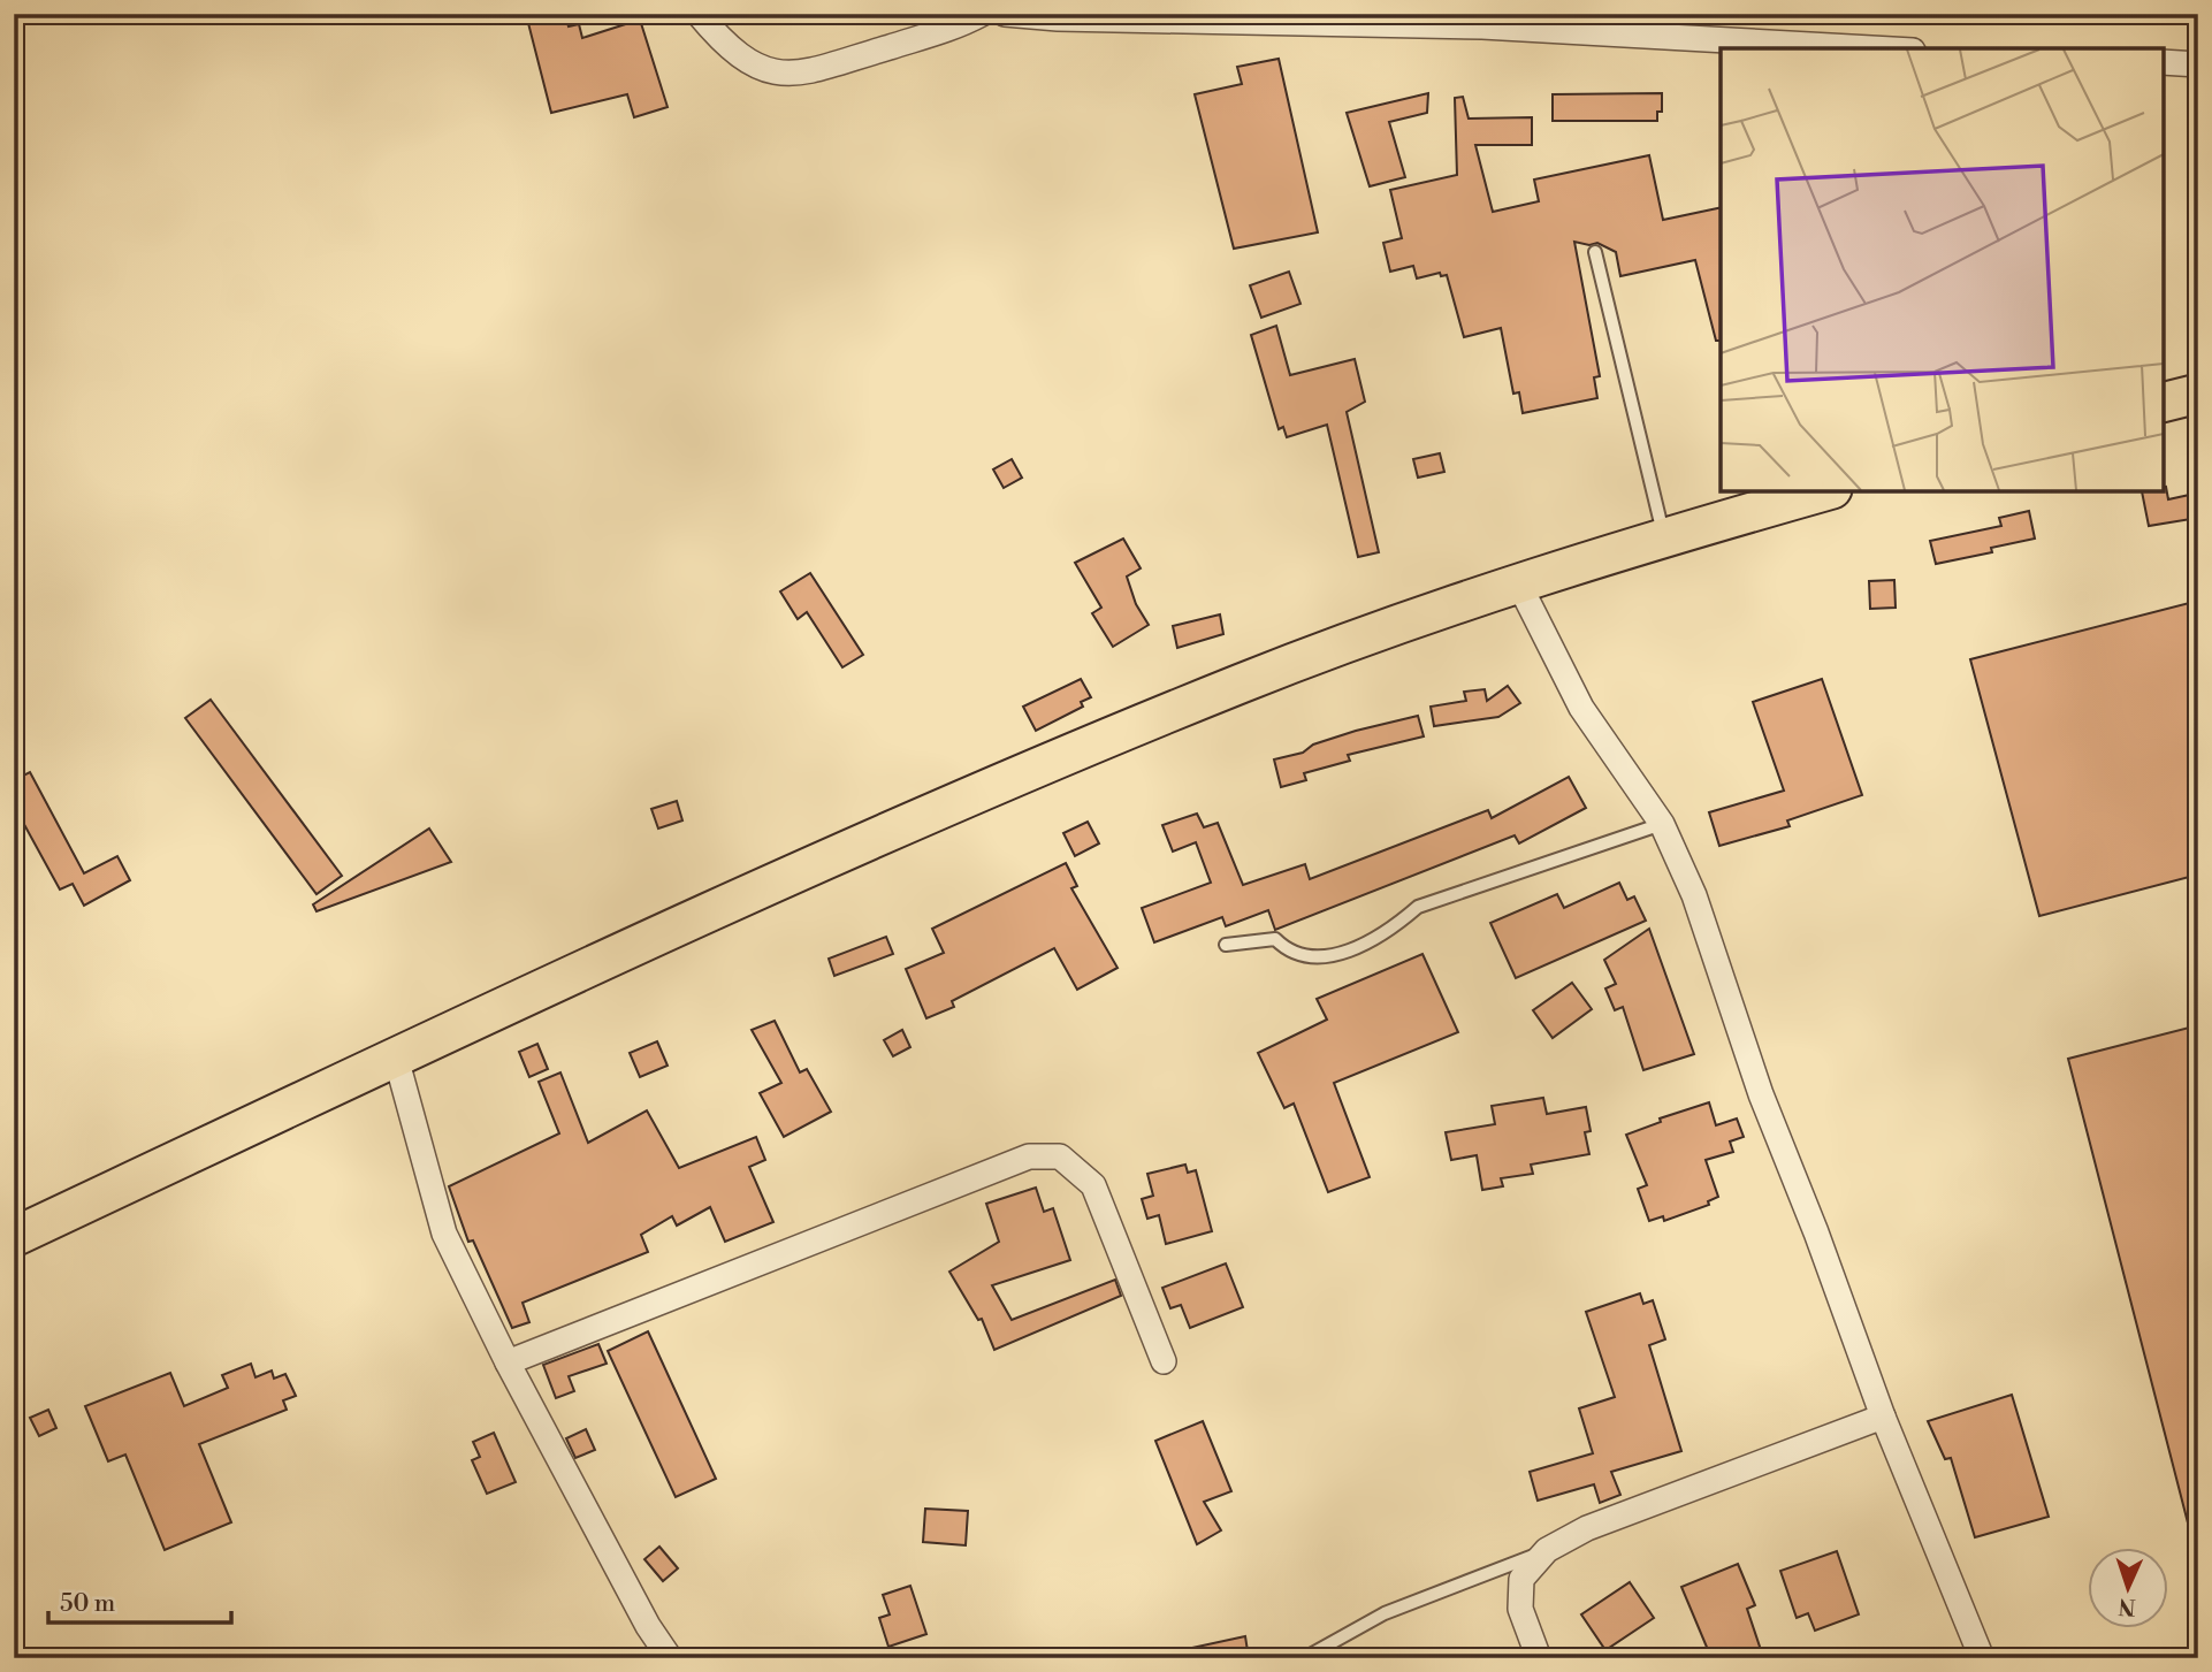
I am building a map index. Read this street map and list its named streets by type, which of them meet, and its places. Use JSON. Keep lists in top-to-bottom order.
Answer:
{
  "scale_bar": "50 m",
  "north": "bottom"
}
